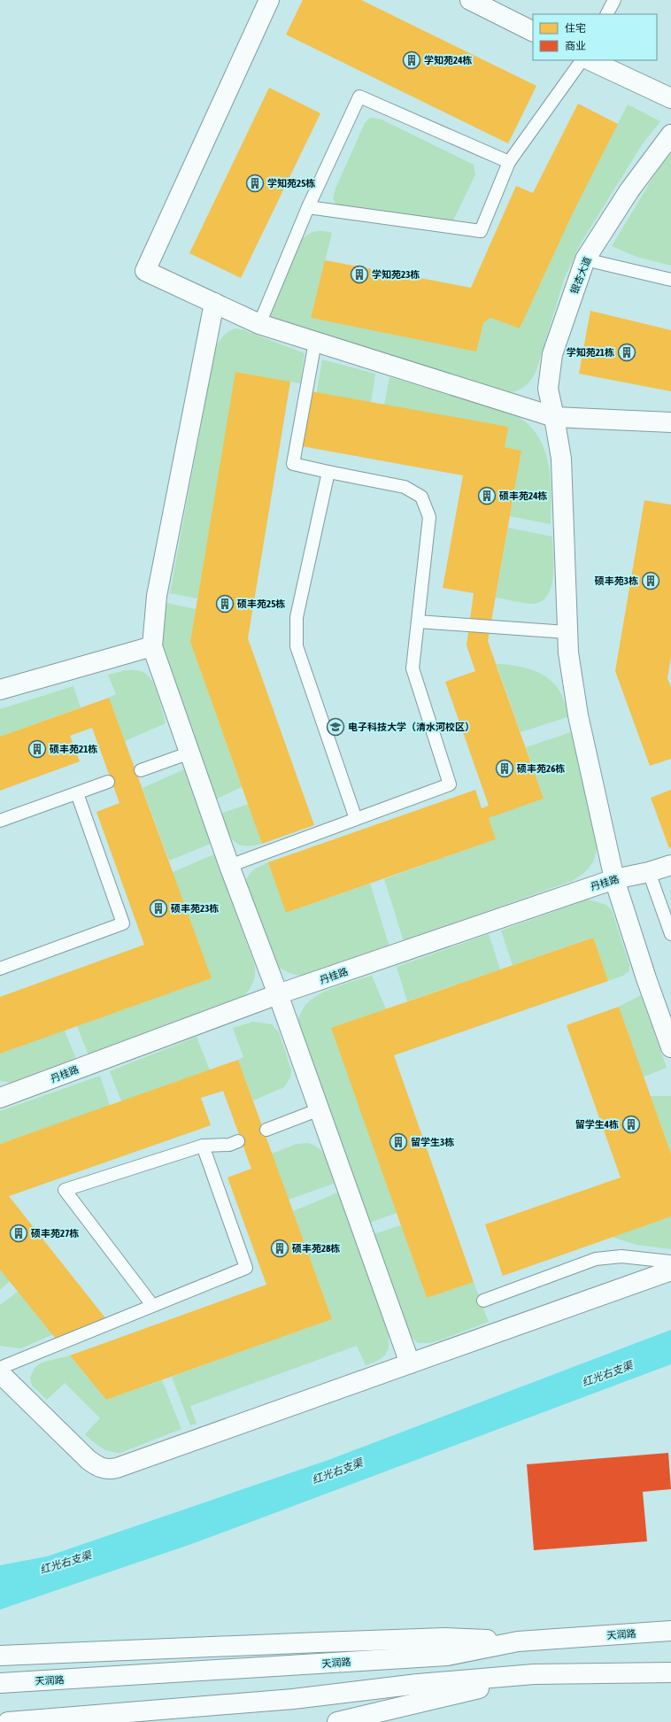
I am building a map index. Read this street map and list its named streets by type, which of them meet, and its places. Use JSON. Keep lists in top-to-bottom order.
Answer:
{
  "streets": {
    "street": ["银杏大道", "丹桂路", "天润路"]
  },
  "crossings": [
    ["银杏大道", "丹桂路"]
  ],
  "water": ["红光右支渠"],
  "places": {
    "building": [
      "学知苑24栋",
      "学知苑25栋",
      "学知苑23栋",
      "学知苑21栋",
      "硕丰苑24栋",
      "硕丰苑3栋",
      "硕丰苑25栋",
      "硕丰苑21栋",
      "硕丰苑26栋",
      "硕丰苑23栋",
      "留学生4栋",
      "留学生3栋",
      "硕丰苑27栋",
      "硕丰苑28栋"
    ],
    "school or university": ["电子科技大学（清水河校区）"]
  },
  "legend": ["住宅", "商业"]
}
